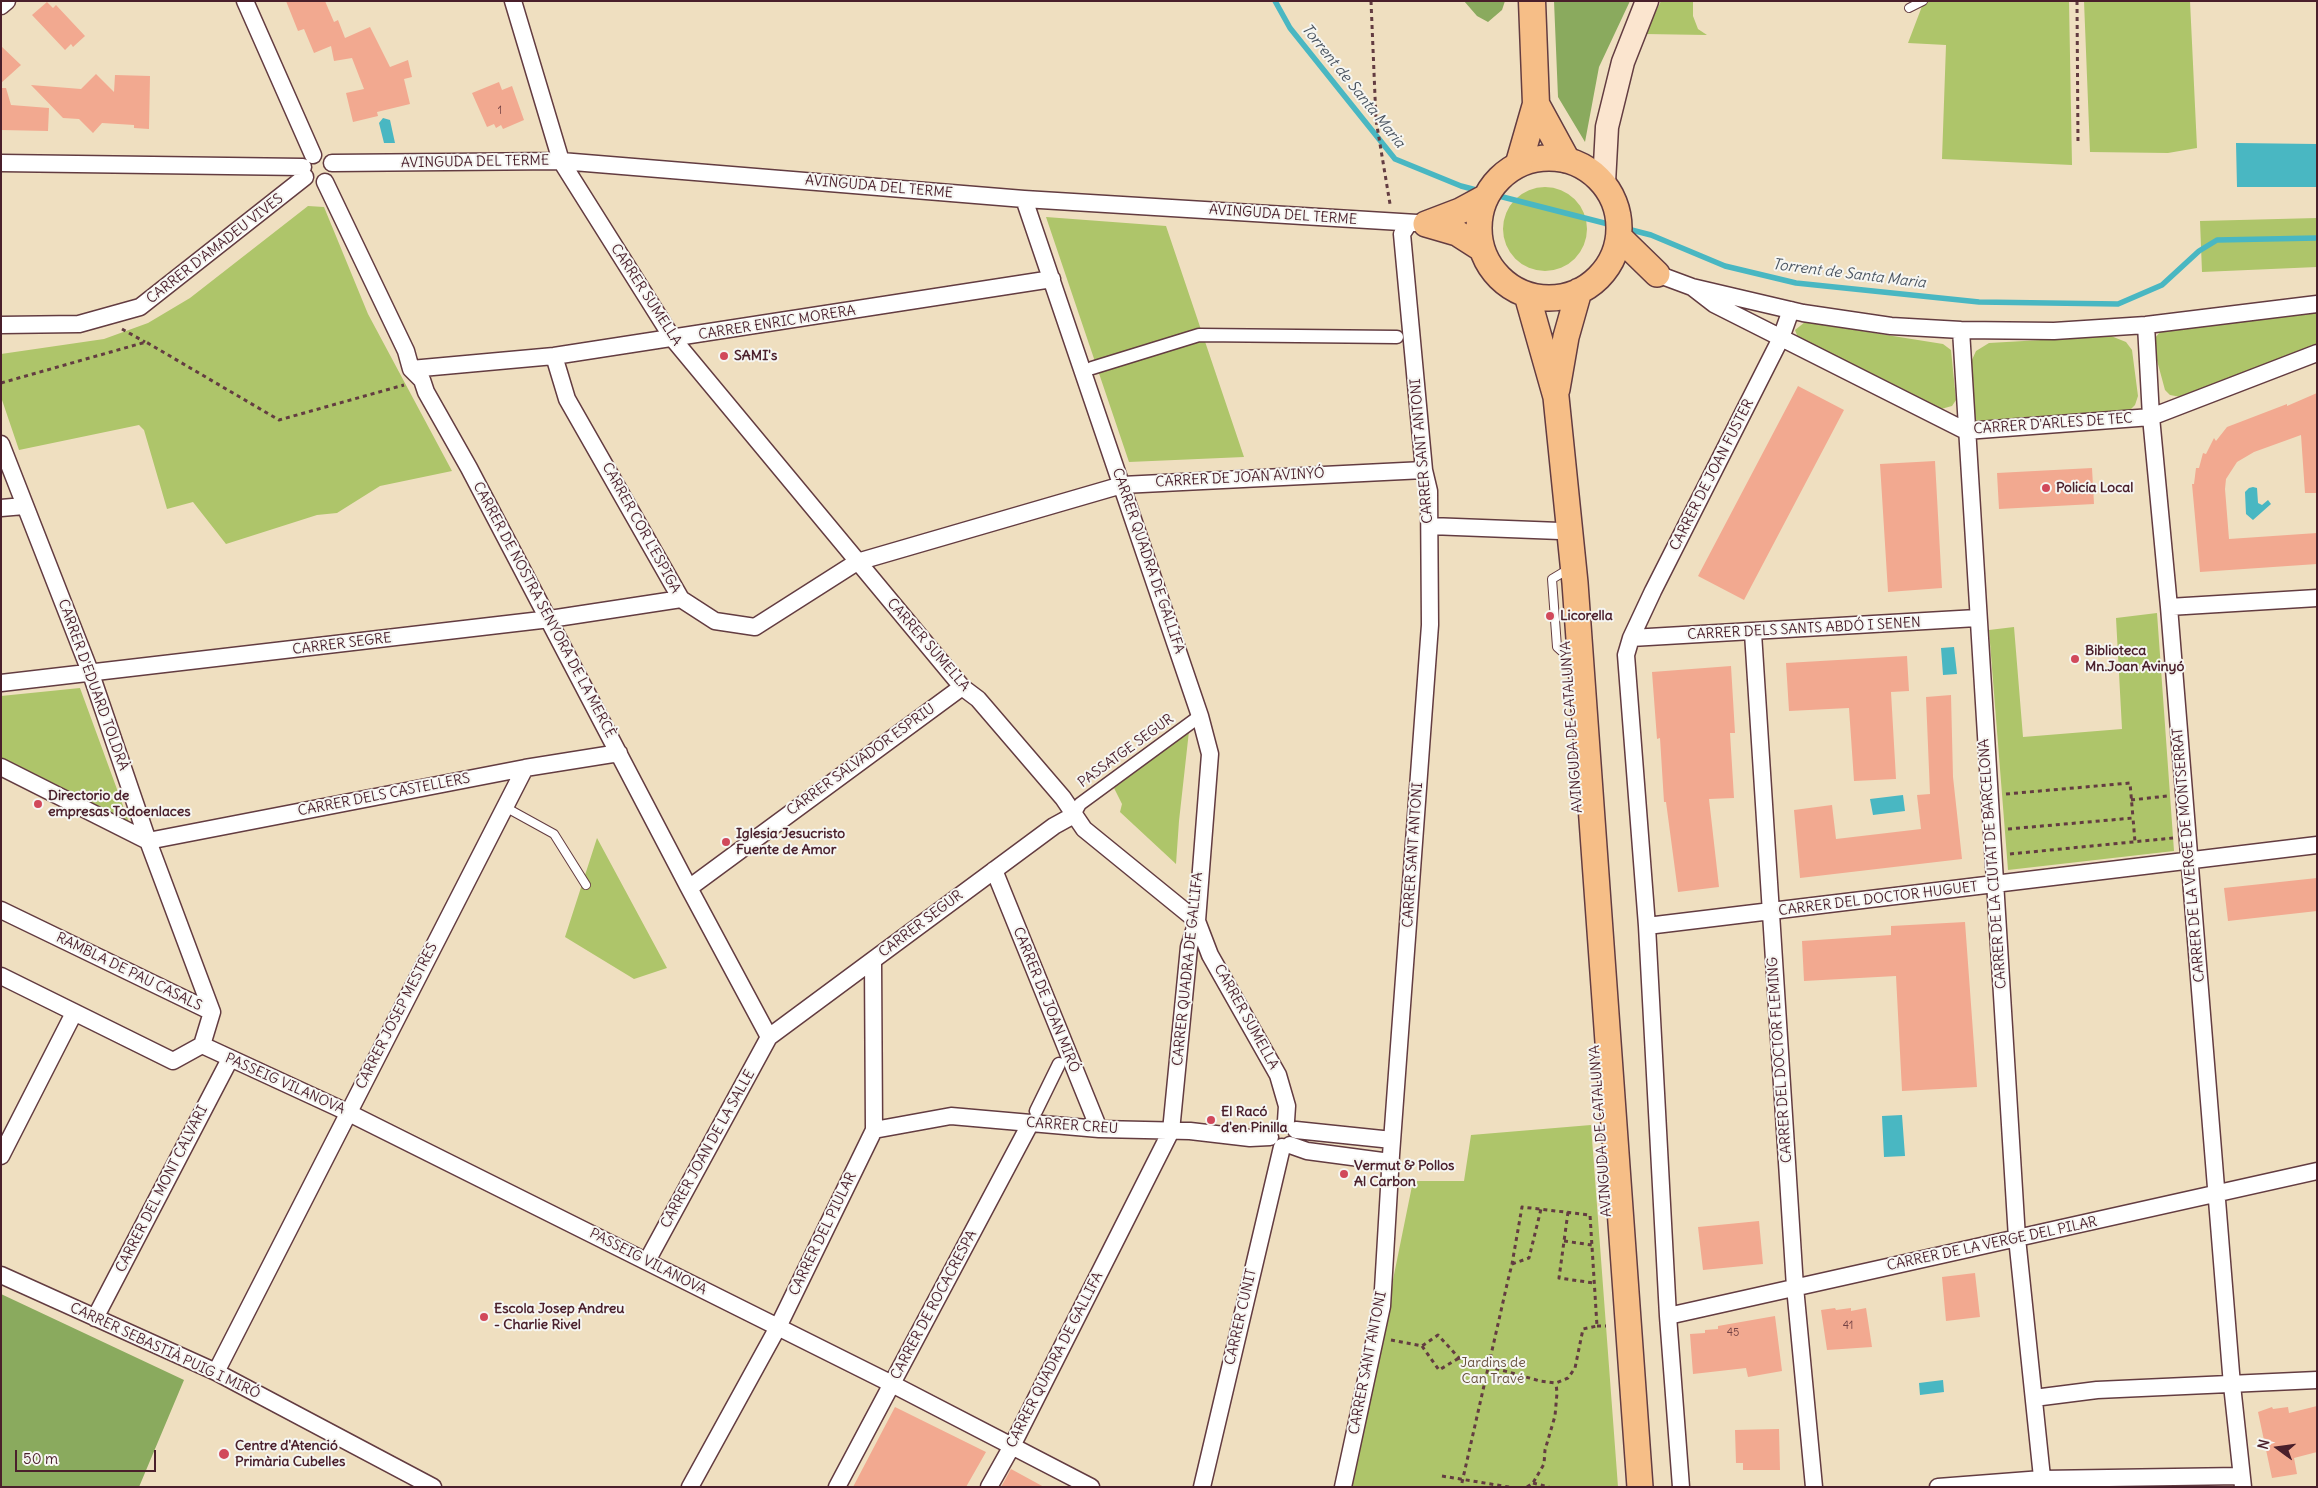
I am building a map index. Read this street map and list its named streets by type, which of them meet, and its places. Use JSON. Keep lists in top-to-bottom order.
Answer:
{
  "streets": {
    "main road": ["AVINGUDA DE CATALUNYA"],
    "street": [
      "AVINGUDA DEL TERME",
      "CARRER D'AMADEU VIVES",
      "CARRER SUMELLA",
      "CARRER ENRIC MORERA",
      "CARRER D'ARLES DE TEC",
      "CARRER SANT ANTONI",
      "CARRER DE JOAN FUSTER",
      "CARRER DE JOAN AVINYÓ",
      "CARRER COR L'ESPIGA",
      "CARRER QUADRA DE GALLIFA",
      "CARRER DE NOSTRA SENYORA DE LA MERCÈ",
      "CARRER DELS SANTS ABDÓ I SENEN",
      "CARRER SEGRE",
      "CARRER D'EDUARD TOLDRÀ",
      "PASSATGE SEGUR",
      "CARRER SALVADOR ESPRIU",
      "CARRER DELS CASTELLERS",
      "CARRER DE LA VERGE DE MONTSERRAT",
      "CARRER DE LA CIUTAT DE BARCELONA",
      "CARRER DEL DOCTOR HUGUET",
      "CARRER SEGUR",
      "RAMBLA DE PAU CASALS",
      "CARRER DE JOAN MIRÓ",
      "CARRER JOSEP MESTRES",
      "CARRER DEL DOCTOR FLEMING",
      "PASSEIG VILANOVA",
      "CARRER CREU",
      "CARRER JOAN DE LA SALLE",
      "CARRER DEL MONT CALVARI",
      "CARRER DEL PIULAR",
      "CARRER DE LA VERGE DEL PILAR",
      "CARRER DE ROCACRESPA",
      "CARRER CUNIT",
      "CARRER SEBASTIÀ PUIG I MIRÓ"
    ]
  },
  "crossings": [
    ["AVINGUDA DEL TERME", "CARRER D'AMADEU VIVES"],
    ["AVINGUDA DEL TERME", "CARRER SUMELLA"],
    ["AVINGUDA DEL TERME", "CARRER SANT ANTONI"],
    ["AVINGUDA DEL TERME", "CARRER QUADRA DE GALLIFA"],
    ["AVINGUDA DEL TERME", "CARRER DE NOSTRA SENYORA DE LA MERCÈ"],
    ["CARRER D'AMADEU VIVES", "CARRER DE NOSTRA SENYORA DE LA MERCÈ"],
    ["CARRER SUMELLA", "CARRER ENRIC MORERA"],
    ["CARRER SUMELLA", "CARRER DE JOAN AVINYÓ"],
    ["CARRER SUMELLA", "CARRER COR L'ESPIGA"],
    ["CARRER SUMELLA", "CARRER QUADRA DE GALLIFA"],
    ["CARRER SUMELLA", "PASSATGE SEGUR"],
    ["CARRER SUMELLA", "CARRER SALVADOR ESPRIU"],
    ["CARRER SUMELLA", "CARRER SEGUR"],
    ["CARRER SUMELLA", "CARRER CREU"],
    ["CARRER SUMELLA", "CARRER CUNIT"],
    ["CARRER ENRIC MORERA", "CARRER COR L'ESPIGA"],
    ["CARRER ENRIC MORERA", "CARRER QUADRA DE GALLIFA"],
    ["CARRER ENRIC MORERA", "CARRER DE NOSTRA SENYORA DE LA MERCÈ"],
    ["CARRER D'ARLES DE TEC", "CARRER DE JOAN FUSTER"],
    ["CARRER D'ARLES DE TEC", "CARRER DE LA VERGE DE MONTSERRAT"],
    ["CARRER D'ARLES DE TEC", "CARRER DE LA CIUTAT DE BARCELONA"],
    ["CARRER SANT ANTONI", "CARRER DE JOAN AVINYÓ"],
    ["CARRER SANT ANTONI", "CARRER CREU"],
    ["CARRER DE JOAN FUSTER", "CARRER DELS SANTS ABDÓ I SENEN"],
    ["CARRER DE JOAN AVINYÓ", "CARRER COR L'ESPIGA"],
    ["CARRER DE JOAN AVINYÓ", "CARRER QUADRA DE GALLIFA"],
    ["CARRER COR L'ESPIGA", "CARRER SEGRE"],
    ["CARRER QUADRA DE GALLIFA", "PASSATGE SEGUR"],
    ["CARRER QUADRA DE GALLIFA", "PASSEIG VILANOVA"],
    ["CARRER QUADRA DE GALLIFA", "CARRER CREU"],
    ["CARRER DE NOSTRA SENYORA DE LA MERCÈ", "CARRER SEGRE"],
    ["CARRER DE NOSTRA SENYORA DE LA MERCÈ", "CARRER SALVADOR ESPRIU"],
    ["CARRER DE NOSTRA SENYORA DE LA MERCÈ", "CARRER DELS CASTELLERS"],
    ["CARRER DE NOSTRA SENYORA DE LA MERCÈ", "CARRER SEGUR"],
    ["CARRER DE NOSTRA SENYORA DE LA MERCÈ", "CARRER JOAN DE LA SALLE"],
    ["CARRER DELS SANTS ABDÓ I SENEN", "CARRER DE LA CIUTAT DE BARCELONA"],
    ["CARRER DELS SANTS ABDÓ I SENEN", "CARRER DEL DOCTOR FLEMING"],
    ["CARRER SEGRE", "CARRER D'EDUARD TOLDRÀ"],
    ["CARRER D'EDUARD TOLDRÀ", "CARRER DELS CASTELLERS"],
    ["CARRER D'EDUARD TOLDRÀ", "RAMBLA DE PAU CASALS"],
    ["PASSATGE SEGUR", "CARRER SEGUR"],
    ["CARRER DELS CASTELLERS", "CARRER JOSEP MESTRES"],
    ["CARRER DE LA VERGE DE MONTSERRAT", "CARRER DEL DOCTOR HUGUET"],
    ["CARRER DE LA VERGE DE MONTSERRAT", "CARRER DE LA VERGE DEL PILAR"],
    ["CARRER DE LA CIUTAT DE BARCELONA", "CARRER DEL DOCTOR HUGUET"],
    ["CARRER DE LA CIUTAT DE BARCELONA", "CARRER DE LA VERGE DEL PILAR"],
    ["CARRER DEL DOCTOR HUGUET", "CARRER DEL DOCTOR FLEMING"],
    ["CARRER SEGUR", "CARRER DE JOAN MIRÓ"],
    ["CARRER SEGUR", "CARRER JOAN DE LA SALLE"],
    ["CARRER SEGUR", "CARRER DEL PIULAR"],
    ["RAMBLA DE PAU CASALS", "PASSEIG VILANOVA"],
    ["CARRER DE JOAN MIRÓ", "CARRER CREU"],
    ["CARRER JOSEP MESTRES", "PASSEIG VILANOVA"],
    ["CARRER JOSEP MESTRES", "CARRER SEBASTIÀ PUIG I MIRÓ"],
    ["CARRER DEL DOCTOR FLEMING", "CARRER DE LA VERGE DEL PILAR"],
    ["PASSEIG VILANOVA", "CARRER JOAN DE LA SALLE"],
    ["PASSEIG VILANOVA", "CARRER DEL MONT CALVARI"],
    ["PASSEIG VILANOVA", "CARRER DEL PIULAR"],
    ["PASSEIG VILANOVA", "CARRER DE ROCACRESPA"],
    ["CARRER CREU", "CARRER DEL PIULAR"],
    ["CARRER CREU", "CARRER DE ROCACRESPA"],
    ["CARRER CREU", "CARRER CUNIT"],
    ["CARRER DEL MONT CALVARI", "CARRER SEBASTIÀ PUIG I MIRÓ"]
  ],
  "water": ["Torrent de Santa Maria"],
  "parks": ["Jardins de Can Travé"],
  "places": [
    "SAMI's",
    "Policía Local",
    "Licorella",
    "Biblioteca Mn.Joan Avinyó",
    "Directorio de empresas Todoenlaces",
    "Iglesia Jesucristo Fuente de Amor",
    "El Racó d'en Pinilla",
    "Vermut & Pollos Al Carbon",
    "Escola Josep Andreu - Charlie Rivel",
    "Centre d'Atenció Primària Cubelles"
  ],
  "house_numbers": ["1", "41", "45"],
  "scale_bar": "50 m",
  "north": "left"
}
